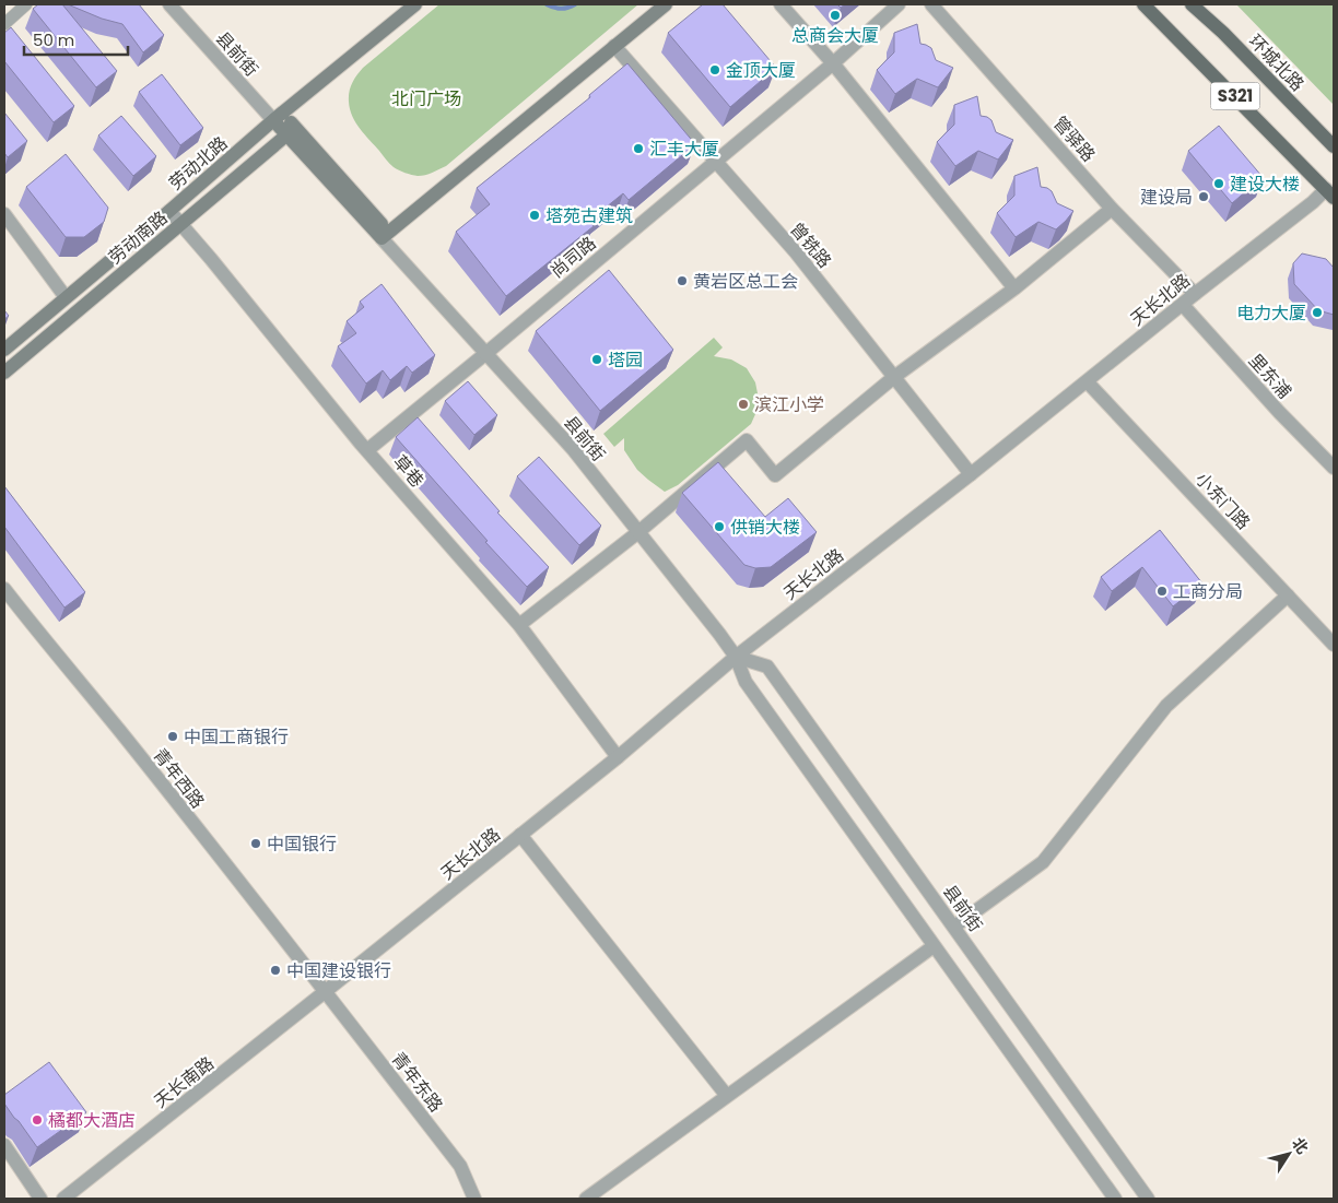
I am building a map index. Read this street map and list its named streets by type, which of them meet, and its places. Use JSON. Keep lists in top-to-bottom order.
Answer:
{
  "streets": {
    "main road": [
      "县前街",
      "环城北路",
      "S321",
      "劳动北路",
      "劳动南路"
    ],
    "street": [
      "管驿路",
      "曾铣路",
      "尚司路",
      "天长北路",
      "里东浦",
      "草巷",
      "小东门路",
      "青年西路",
      "天长南路",
      "青年东路"
    ]
  },
  "crossings": [
    ["县前街", "劳动北路"],
    ["县前街", "劳动南路"],
    ["县前街", "尚司路"],
    ["县前街", "天长北路"],
    ["S321", "天长北路"],
    ["管驿路", "天长北路"],
    ["劳动北路", "草巷"],
    ["劳动南路", "草巷"],
    ["曾铣路", "尚司路"],
    ["曾铣路", "天长北路"],
    ["尚司路", "草巷"],
    ["天长北路", "里东浦"],
    ["天长北路", "草巷"],
    ["天长北路", "小东门路"],
    ["天长北路", "青年西路"],
    ["天长北路", "天长南路"],
    ["天长北路", "青年东路"],
    ["青年西路", "天长南路"],
    ["青年西路", "青年东路"],
    ["天长南路", "青年东路"]
  ],
  "parks": ["北门广场"],
  "places": [
    "总商会大厦",
    "金顶大厦",
    "汇丰大厦",
    "建设大楼",
    "建设局",
    "塔苑古建筑",
    "黄岩区总工会",
    "电力大厦",
    "塔园",
    "滨江小学",
    "供销大楼",
    "工商分局",
    "中国工商银行",
    "中国银行",
    "中国建设银行",
    "橘都大酒店"
  ],
  "scale_bar": "50 m",
  "north": "top right"
}
